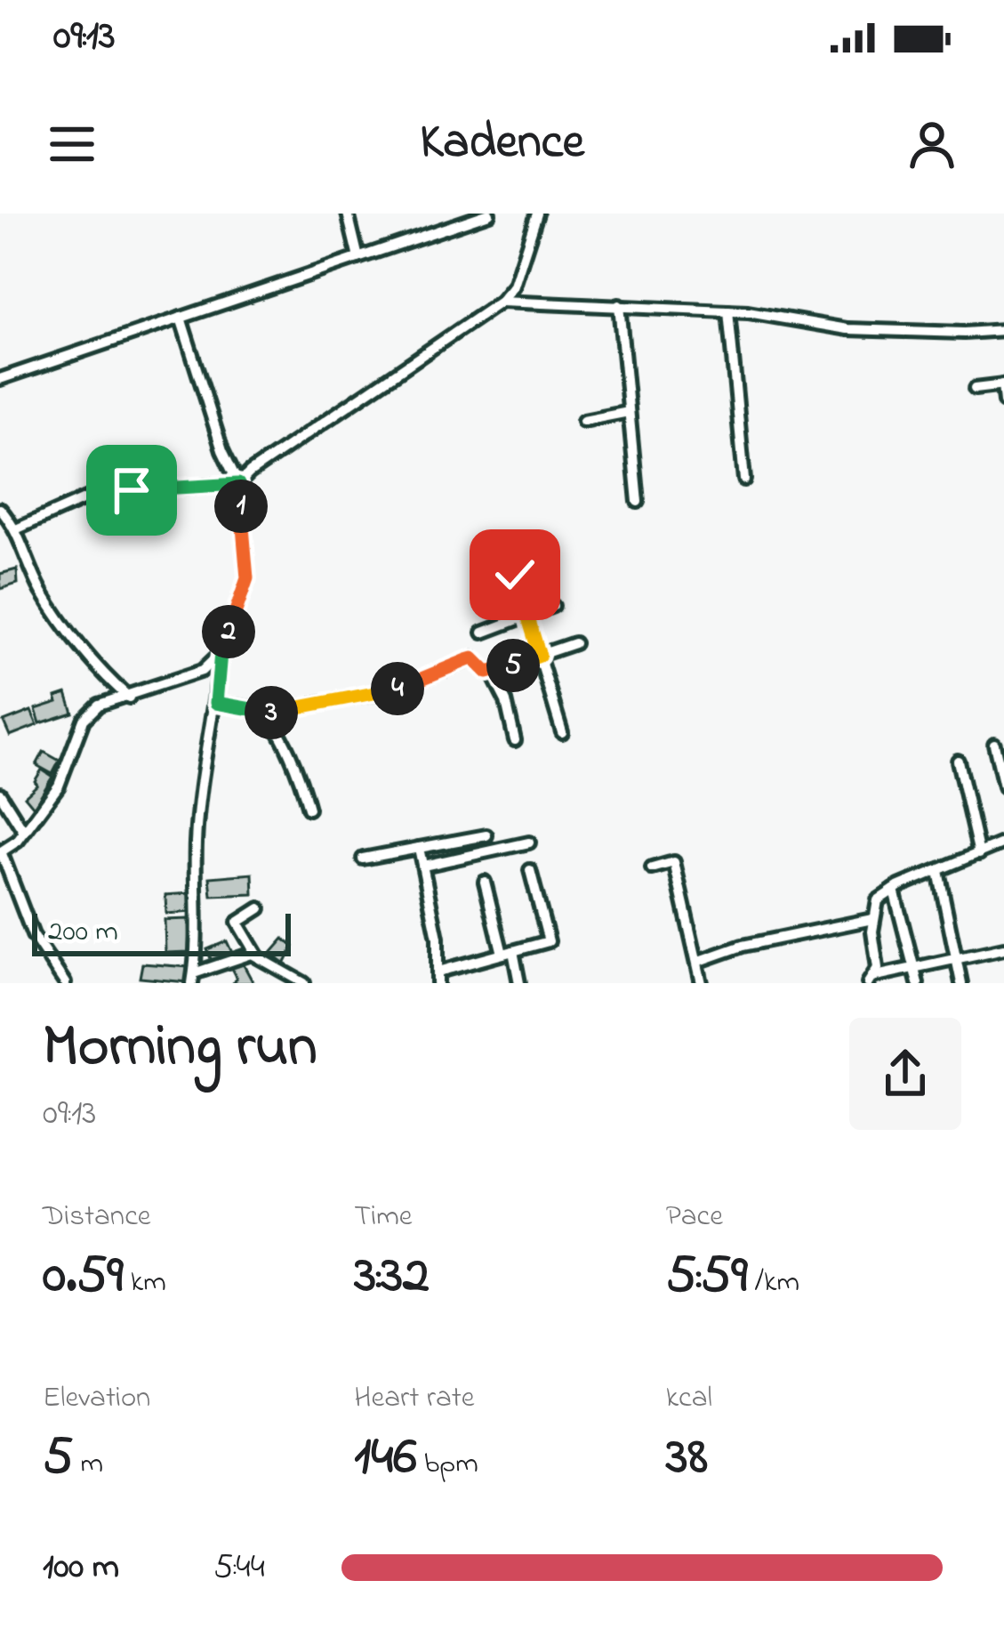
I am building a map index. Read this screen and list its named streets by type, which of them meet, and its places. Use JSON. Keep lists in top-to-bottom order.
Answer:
{
  "scale_bar": "200 m",
  "page": {
    "status": "09:13",
    "header": "Kadence",
    "pins": [
      "1",
      "2",
      "5",
      "4",
      "3"
    ],
    "scale": "200 m",
    "heading": ["Morning run", "09:13"],
    "stats": [
      ["Distance", "0.59 km"],
      ["Time", "3:32"],
      ["Pace", "5:59 /km"],
      ["Elevation", "5 m"],
      ["Heart rate", "146 bpm"],
      ["kcal", "38"]
    ],
    "list": [
      {
        "name": "100 m",
        "note": "5:44"
      }
    ]
  }
}
